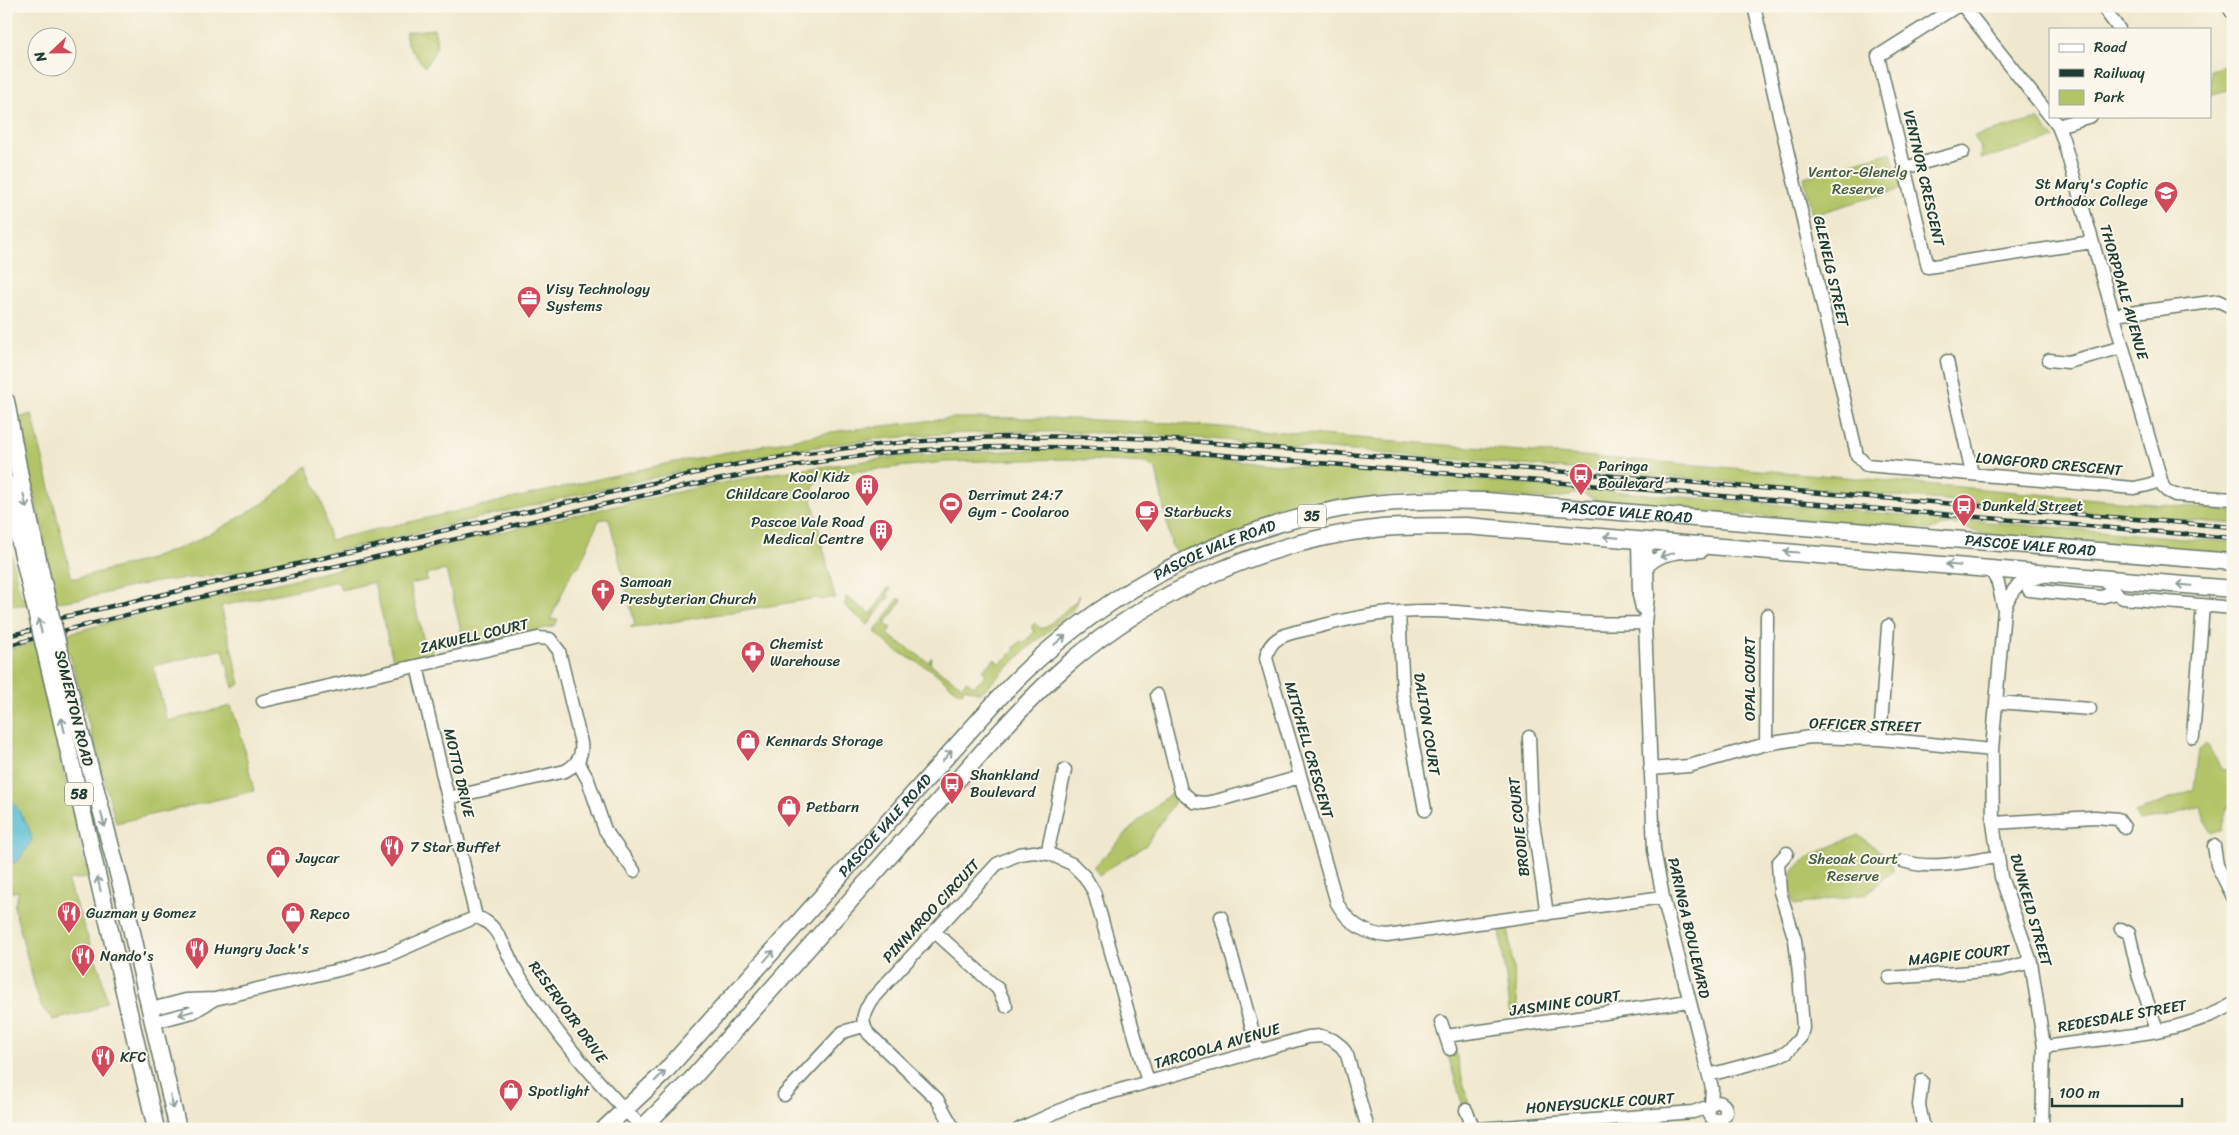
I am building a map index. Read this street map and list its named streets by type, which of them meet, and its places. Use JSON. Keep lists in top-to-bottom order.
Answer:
{
  "streets": {
    "main road": [
      "PASCOE VALE ROAD",
      "35",
      "SOMERTON ROAD",
      "58"
    ],
    "street": [
      "VENTNOR CRESCENT",
      "GLENELG STREET",
      "THORPDALE AVENUE",
      "LONGFORD CRESCENT",
      "ZAKWELL COURT",
      "OPAL COURT",
      "DALTON COURT",
      "OFFICER STREET",
      "MITCHELL CRESCENT",
      "MOTTO DRIVE",
      "BRODIE COURT",
      "DUNKELD STREET",
      "PINNAROO CIRCUIT",
      "PARINGA BOULEVARD",
      "MAGPIE COURT",
      "JASMINE COURT",
      "RESERVOIR DRIVE",
      "REDESDALE STREET",
      "TARCOOLA AVENUE",
      "HONEYSUCKLE COURT"
    ]
  },
  "crossings": [
    ["VENTNOR CRESCENT", "THORPDALE AVENUE"],
    ["GLENELG STREET", "LONGFORD CRESCENT"],
    ["THORPDALE AVENUE", "LONGFORD CRESCENT"],
    ["PASCOE VALE ROAD", "DUNKELD STREET"],
    ["PASCOE VALE ROAD", "PARINGA BOULEVARD"],
    ["PASCOE VALE ROAD", "RESERVOIR DRIVE"],
    ["ZAKWELL COURT", "MOTTO DRIVE"],
    ["OPAL COURT", "OFFICER STREET"],
    ["DALTON COURT", "MITCHELL CRESCENT"],
    ["OFFICER STREET", "DUNKELD STREET"],
    ["OFFICER STREET", "PARINGA BOULEVARD"],
    ["MITCHELL CRESCENT", "BRODIE COURT"],
    ["MITCHELL CRESCENT", "PARINGA BOULEVARD"],
    ["MOTTO DRIVE", "RESERVOIR DRIVE"],
    ["DUNKELD STREET", "MAGPIE COURT"],
    ["DUNKELD STREET", "REDESDALE STREET"],
    ["PINNAROO CIRCUIT", "TARCOOLA AVENUE"],
    ["PARINGA BOULEVARD", "JASMINE COURT"],
    ["PARINGA BOULEVARD", "HONEYSUCKLE COURT"]
  ],
  "parks": ["Ventor-Glenelg Reserve", "Sheoak Court Reserve"],
  "places": {
    "school or university": ["St Mary's Coptic Orthodox College"],
    "office": ["Visy Technology Systems"],
    "bus stop": ["Paringa Boulevard", "Dunkeld Street", "Shankland Boulevard"],
    "building": ["Kool Kidz Childcare Coolaroo", "Pascoe Vale Road Medical Centre"],
    "sports": ["Derrimut 24:7 Gym - Coolaroo"],
    "cafe": ["Starbucks"],
    "church": ["Samoan Presbyterian Church"],
    "pharmacy": ["Chemist Warehouse"],
    "shop": [
      "Kennards Storage",
      "Petbarn",
      "Jaycar",
      "Repco",
      "Spotlight"
    ],
    "restaurant": [
      "7 Star Buffet",
      "Guzman y Gomez",
      "Hungry Jack's",
      "Nando's",
      "KFC"
    ]
  },
  "legend": ["Road", "Railway", "Park"],
  "scale_bar": "100 m",
  "north": "left"
}
